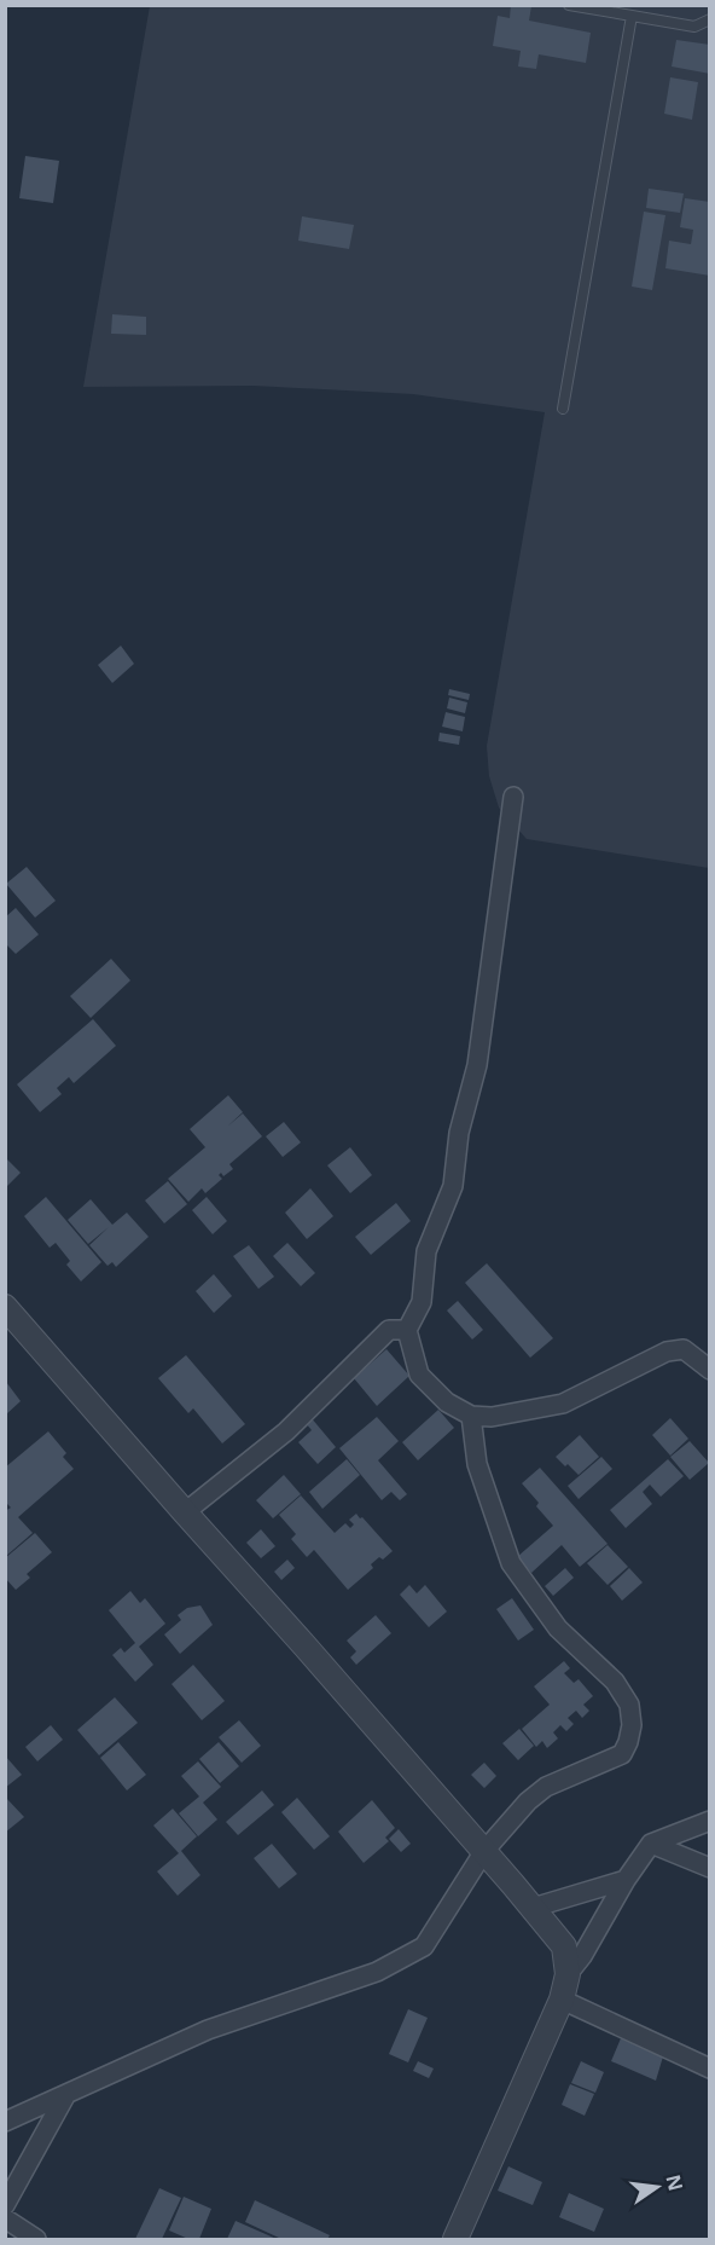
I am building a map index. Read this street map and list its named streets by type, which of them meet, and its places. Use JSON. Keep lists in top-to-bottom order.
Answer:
{
  "north": "right"
}
